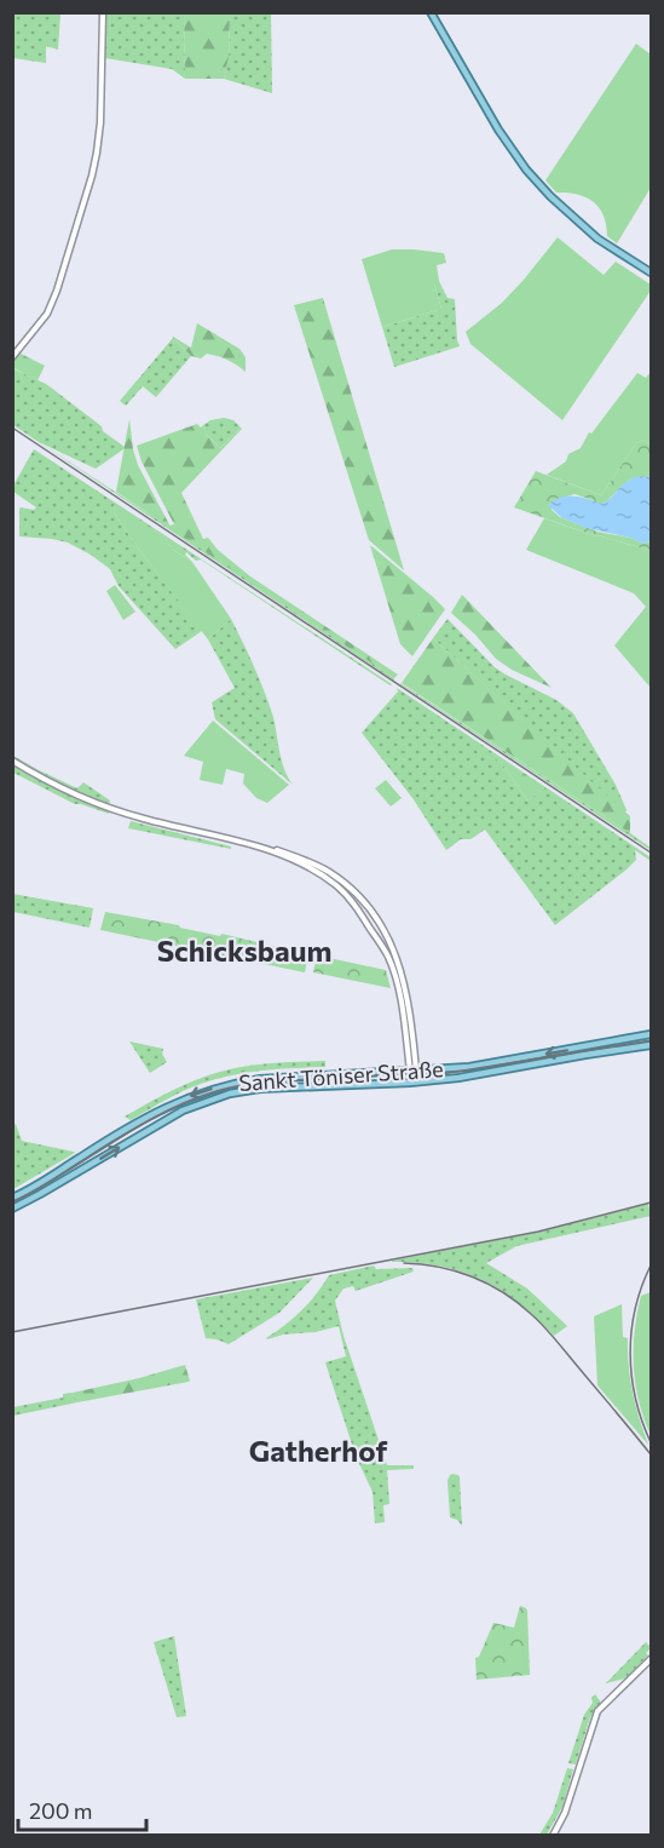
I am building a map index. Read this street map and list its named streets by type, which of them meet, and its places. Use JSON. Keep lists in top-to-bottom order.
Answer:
{
  "streets": {
    "main road": ["Sankt Töniser Straße"]
  },
  "districts": ["Schicksbaum", "Gatherhof"],
  "scale_bar": "200 m"
}
